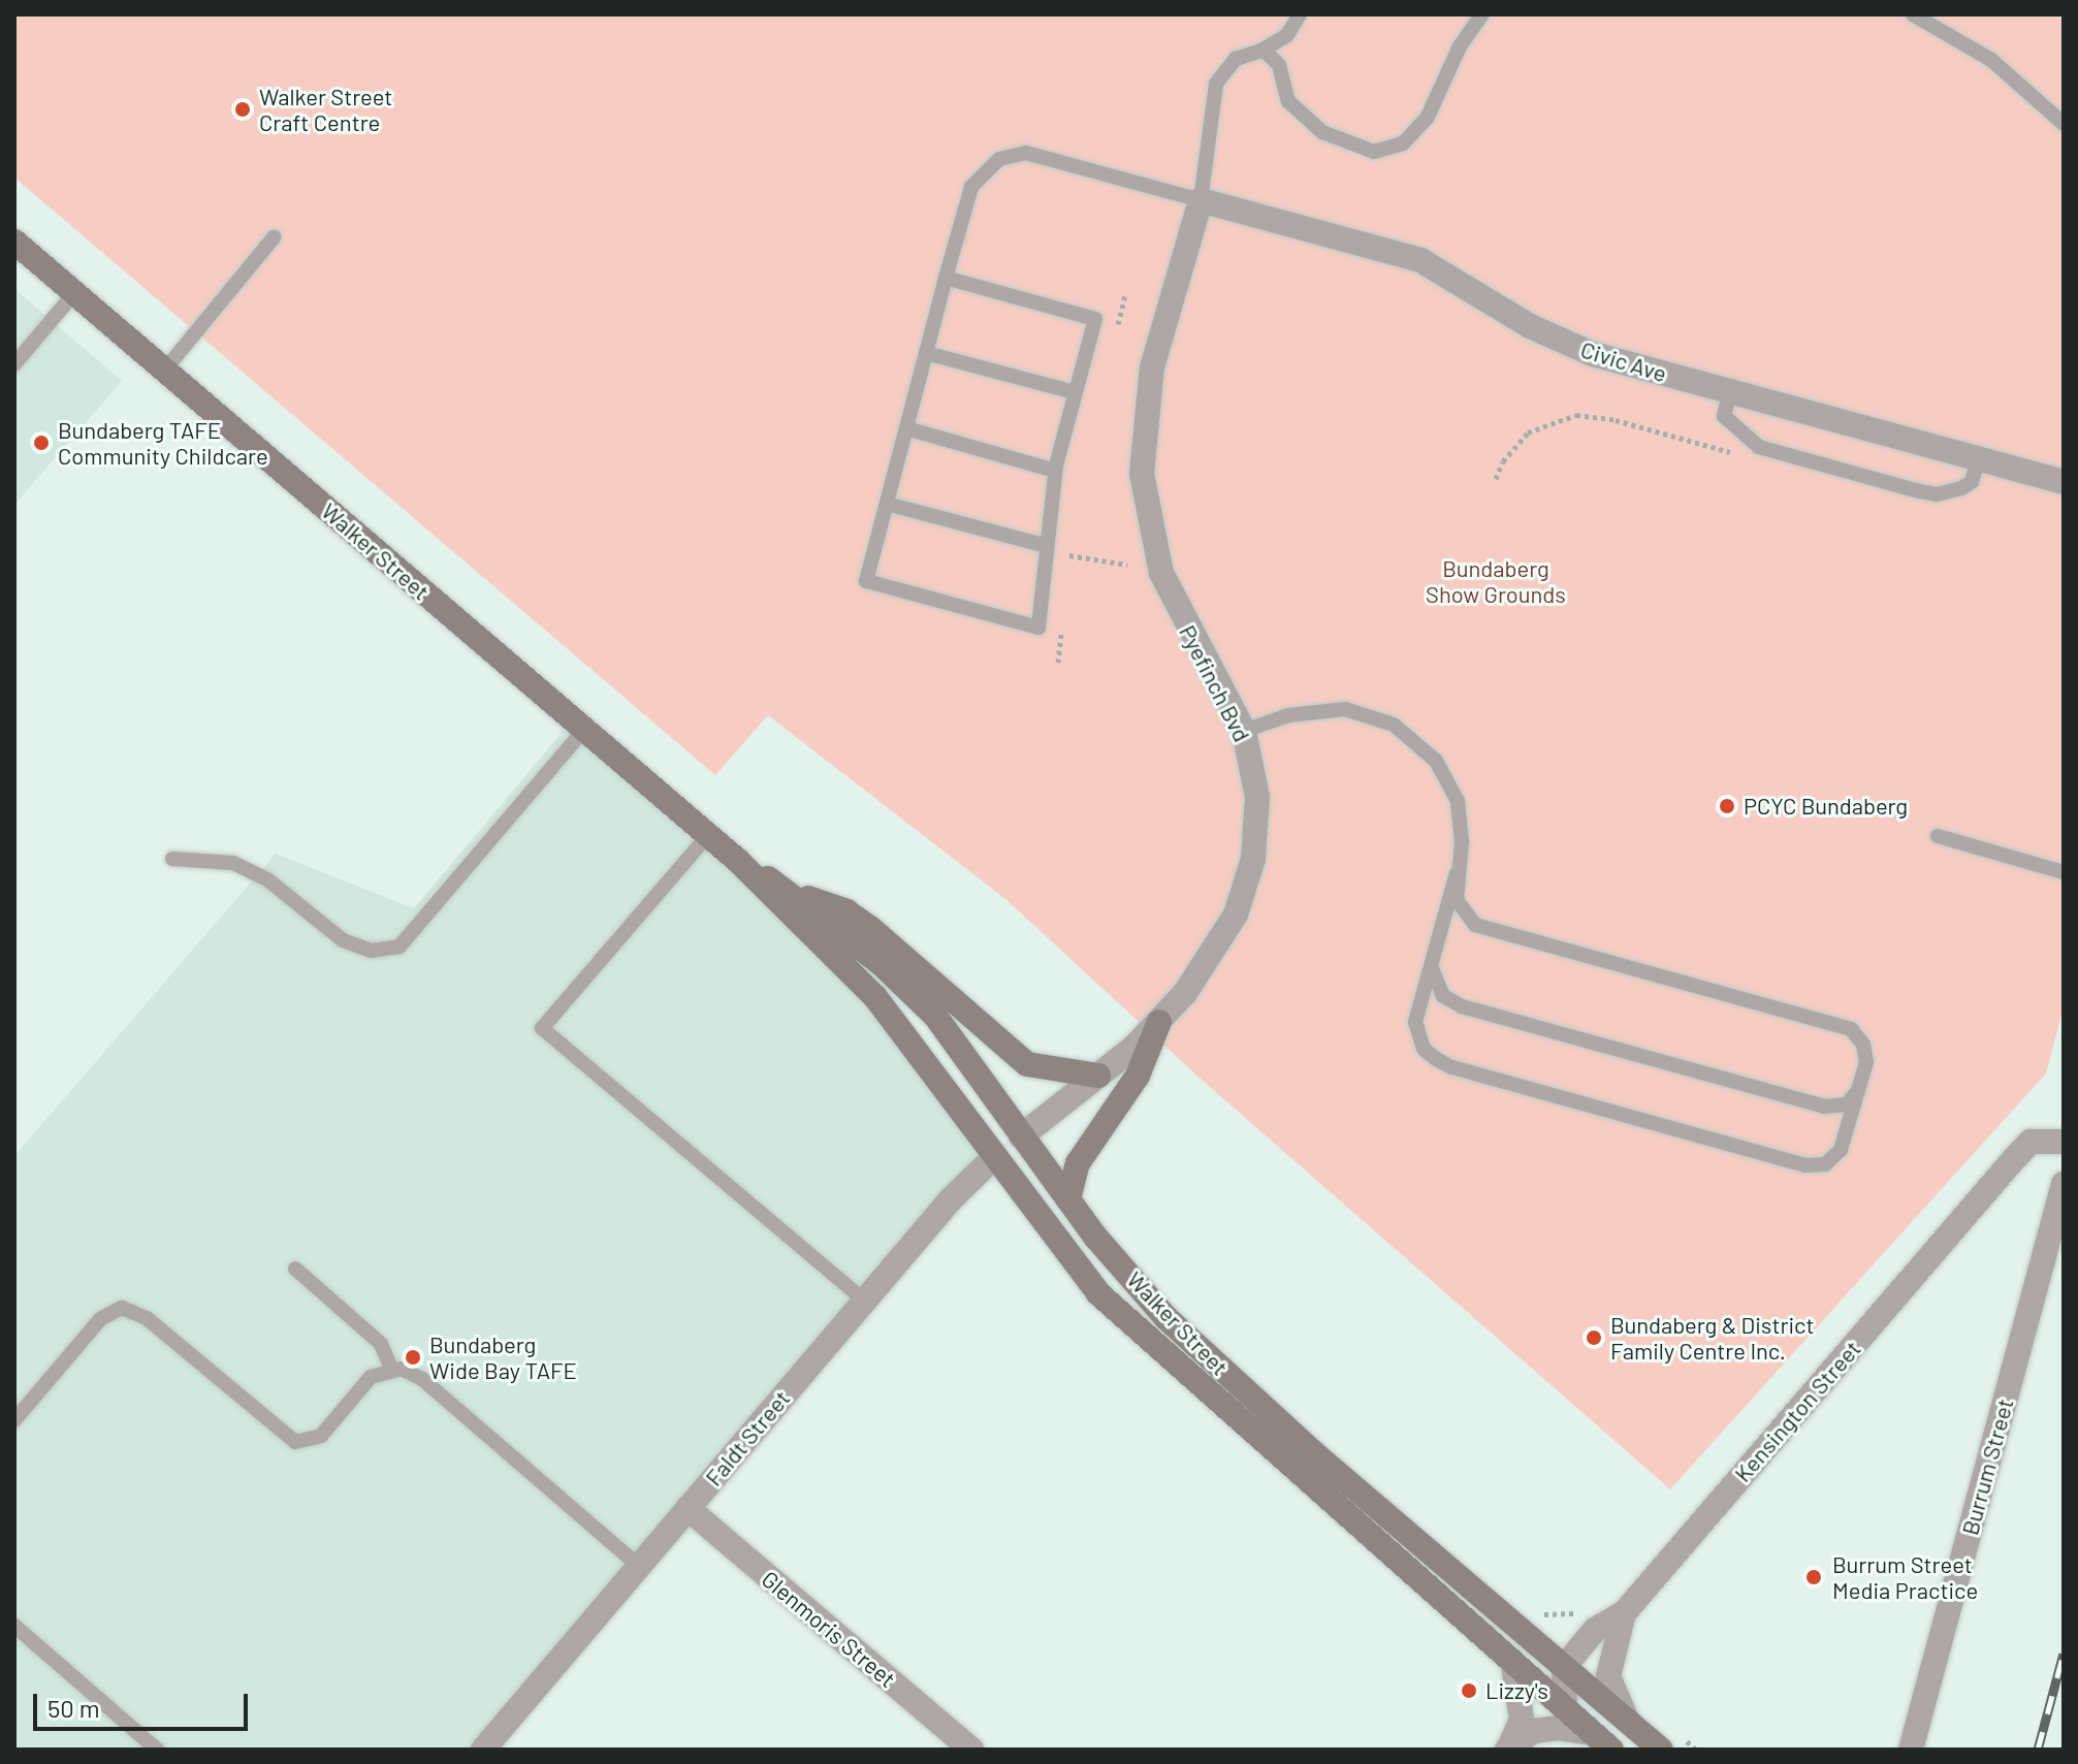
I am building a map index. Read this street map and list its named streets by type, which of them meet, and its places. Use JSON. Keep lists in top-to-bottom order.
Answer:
{
  "streets": {
    "main road": ["Walker Street", "Faldt Street"],
    "street": [
      "Civic Ave",
      "Pyefinch Bvd",
      "Kensington Street",
      "Burrum Street",
      "Glenmoris Street"
    ]
  },
  "crossings": [
    ["Civic Ave", "Pyefinch Bvd"],
    ["Walker Street", "Pyefinch Bvd"],
    ["Walker Street", "Kensington Street"],
    ["Walker Street", "Faldt Street"],
    ["Pyefinch Bvd", "Faldt Street"],
    ["Faldt Street", "Glenmoris Street"]
  ],
  "parks": ["Bundaberg Show Grounds"],
  "places": [
    "Walker Street Craft Centre",
    "Bundaberg TAFE Community Childcare",
    "PCYC Bundaberg",
    "Bundaberg & District Family Centre Inc.",
    "Bundaberg Wide Bay TAFE",
    "Burrum Street Media Practice",
    "Lizzy's"
  ],
  "scale_bar": "50 m"
}
